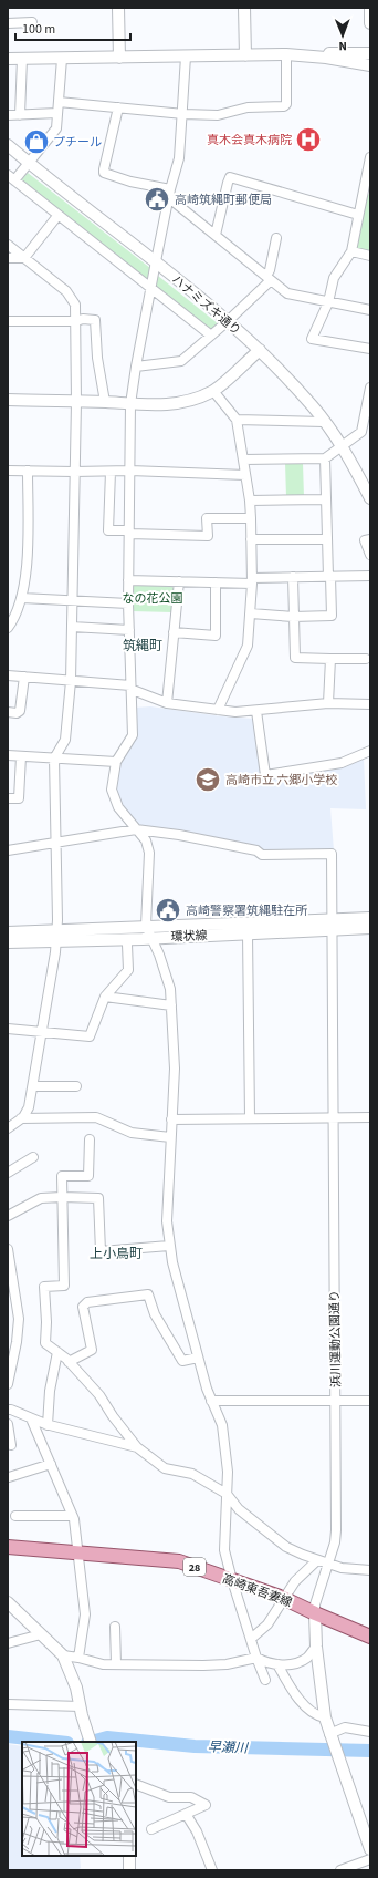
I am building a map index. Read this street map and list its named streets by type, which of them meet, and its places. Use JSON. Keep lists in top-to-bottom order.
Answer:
{
  "streets": {
    "main road": ["28", "高崎東吾妻線"],
    "street": ["ハナミズキ通り", "環状線", "浜川運動公園通り"]
  },
  "crossings": [
    ["環状線", "浜川運動公園通り"],
    ["浜川運動公園通り", "高崎東吾妻線"]
  ],
  "districts": ["筑縄町", "上小鳥町"],
  "water": ["早瀬川"],
  "parks": ["なの花公園"],
  "places": {
    "hospital": ["真木会真木病院"],
    "shop": ["プチール"],
    "public building": ["高崎筑縄町郵便局", "高崎警察署筑縄駐在所"],
    "school or university": ["高崎市立 六郷小学校"]
  },
  "scale_bar": "100 m",
  "north": "bottom"
}
